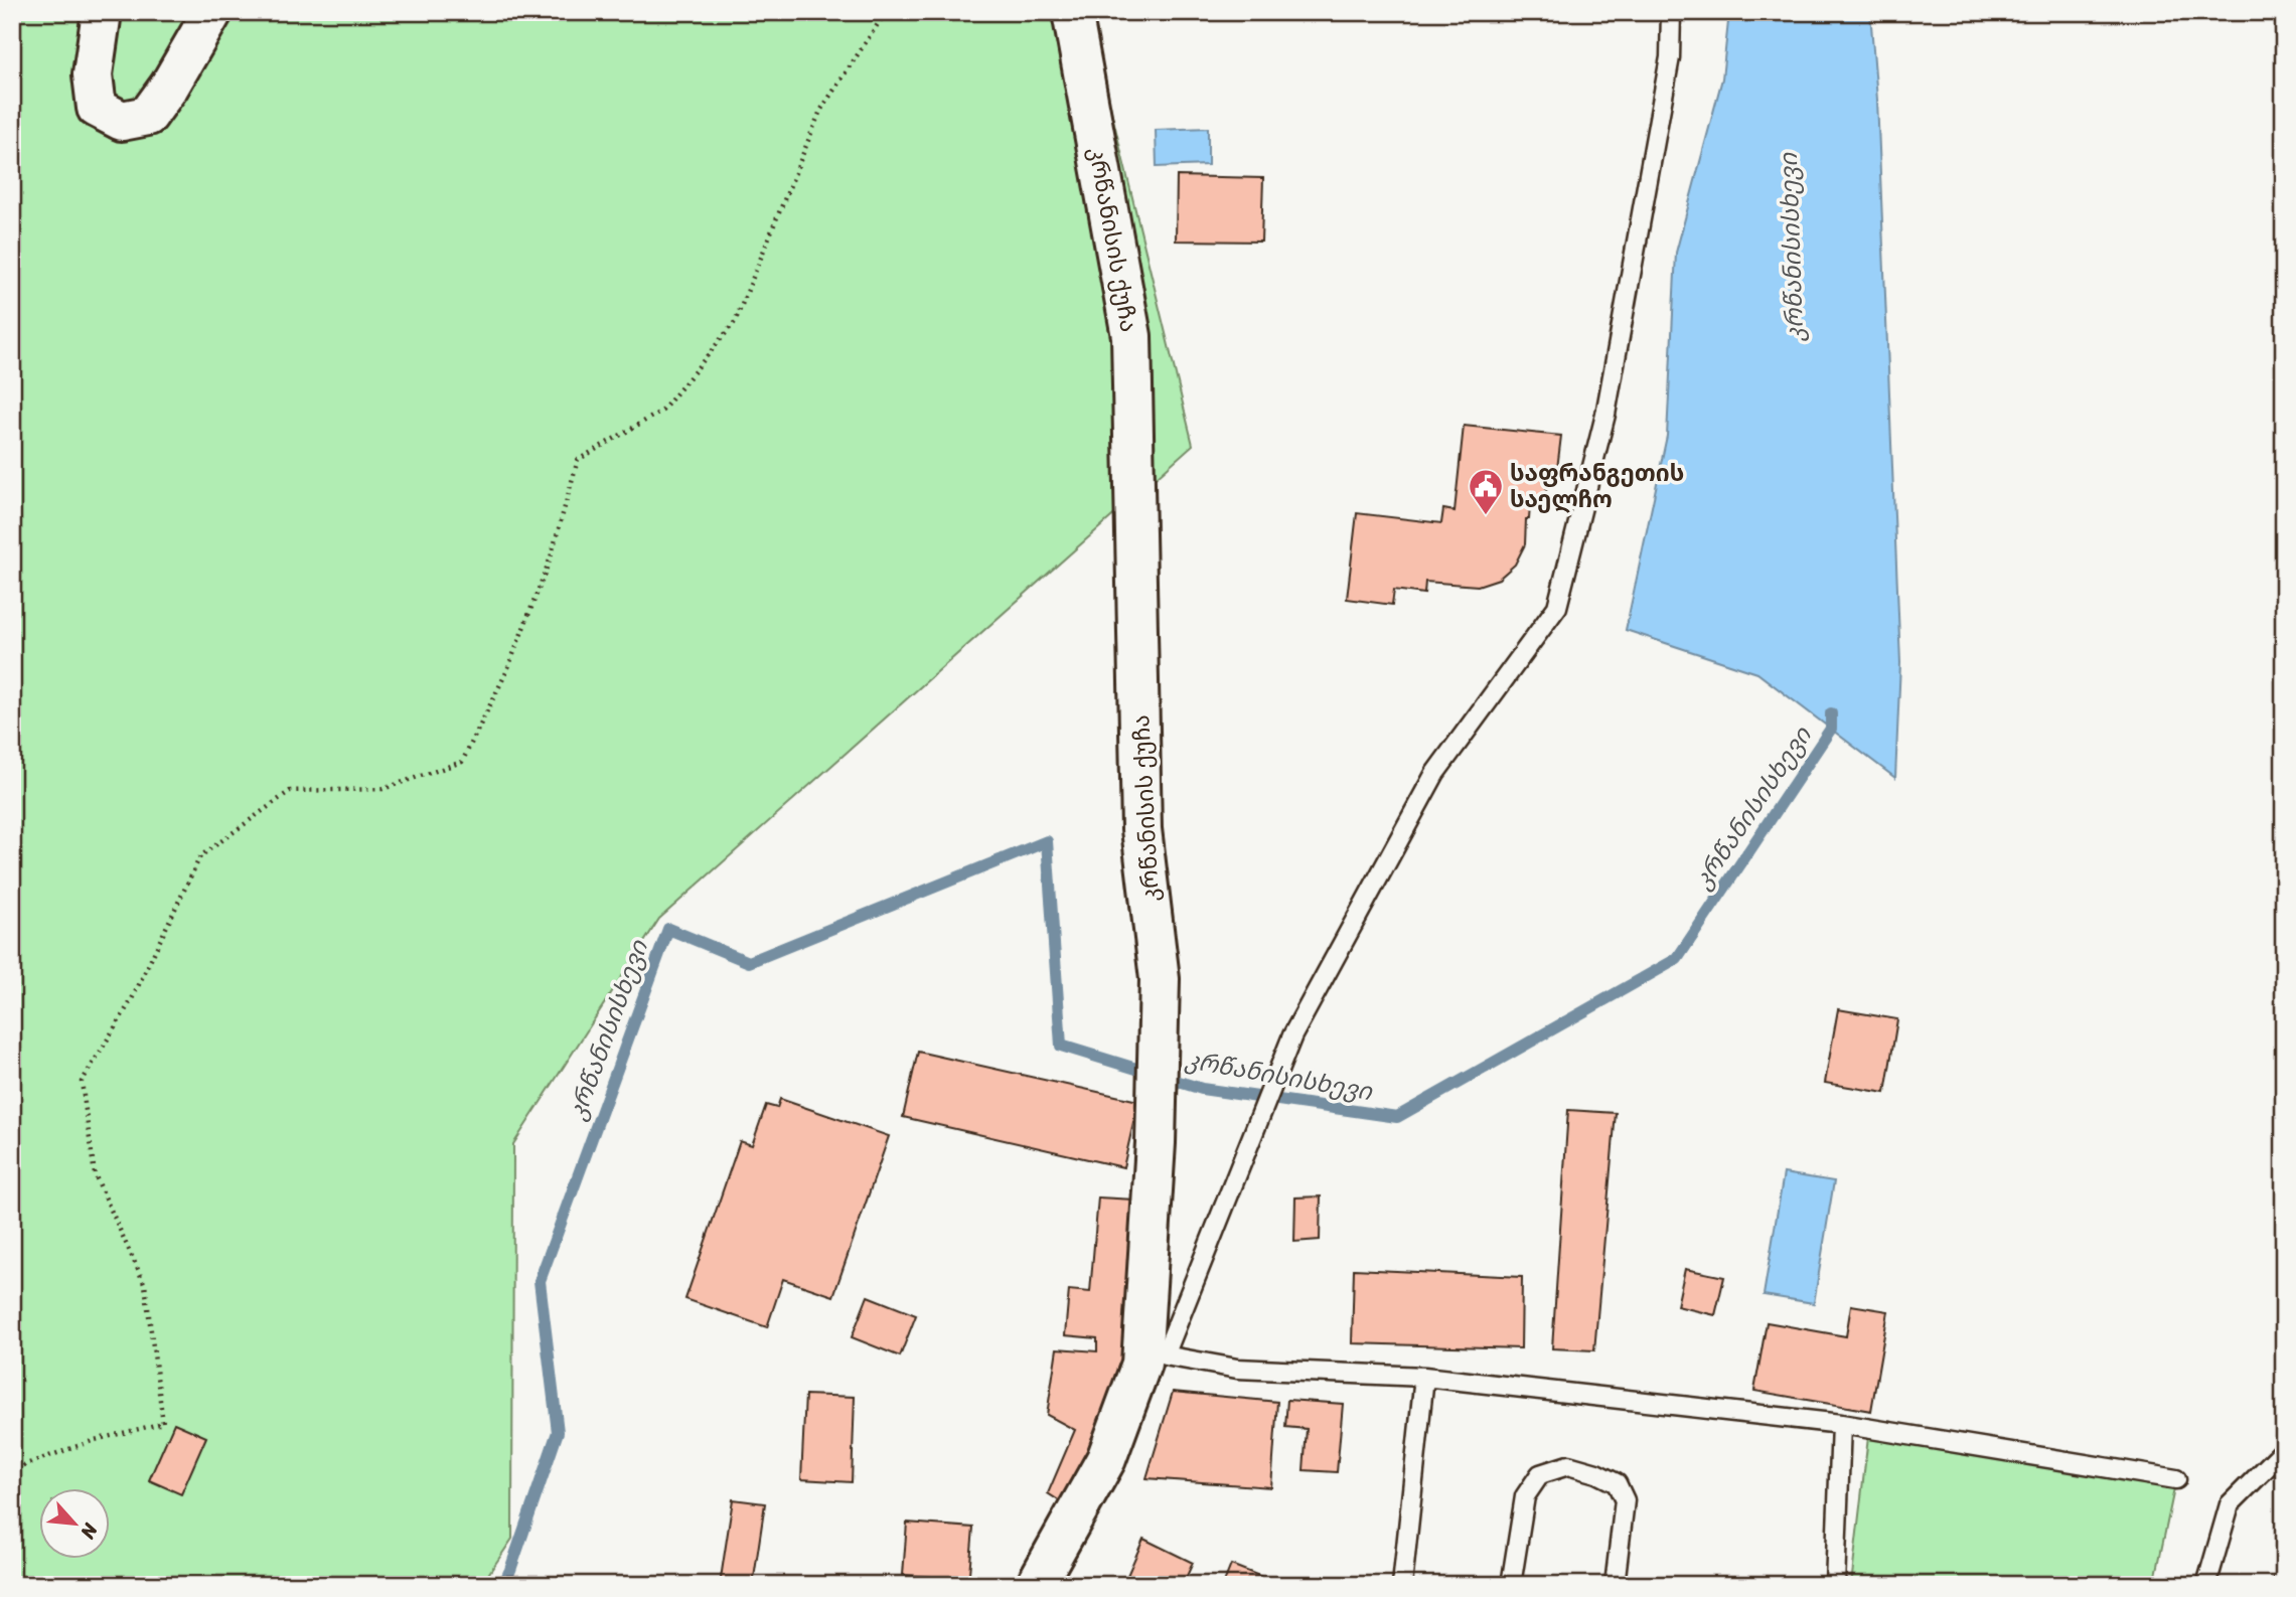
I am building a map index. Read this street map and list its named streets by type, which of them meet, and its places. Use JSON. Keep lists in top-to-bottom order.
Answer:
{
  "streets": {
    "street": ["კრწანისის ქუჩა"]
  },
  "water": ["კრწანისისხევი"],
  "places": {
    "public building": ["საფრანგეთის საელჩო"]
  },
  "north": "bottom right"
}
